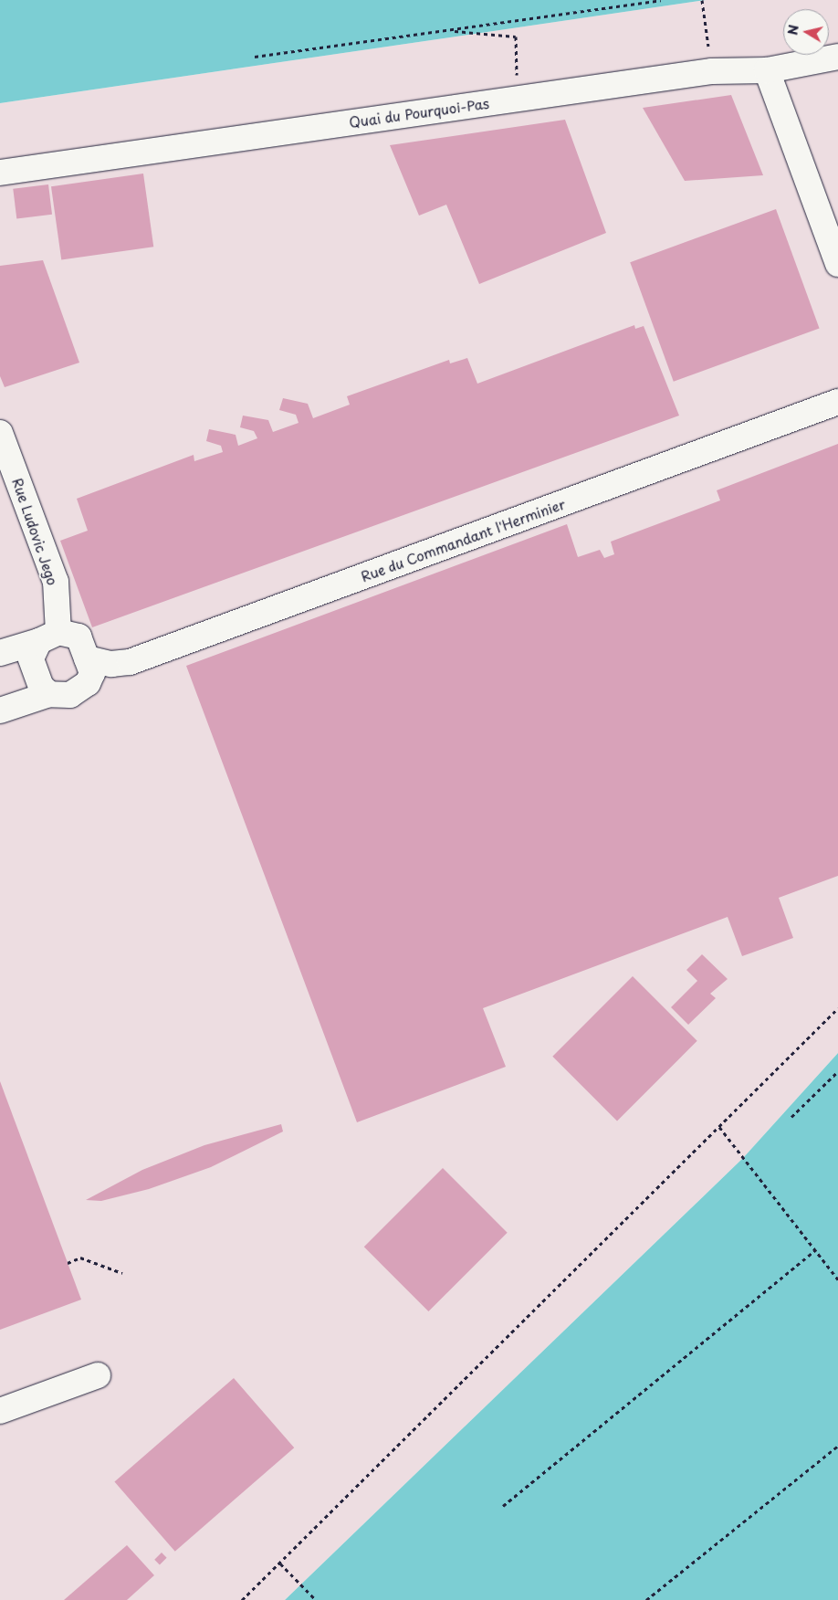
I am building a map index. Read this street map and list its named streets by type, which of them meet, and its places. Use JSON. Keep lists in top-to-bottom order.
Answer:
{
  "streets": {
    "street": ["Quai du Pourquoi-Pas", "Rue Ludovic Jego", "Rue du Commandant l'Herminier"]
  },
  "crossings": [
    ["Rue Ludovic Jego", "Rue du Commandant l'Herminier"]
  ],
  "north": "left"
}
